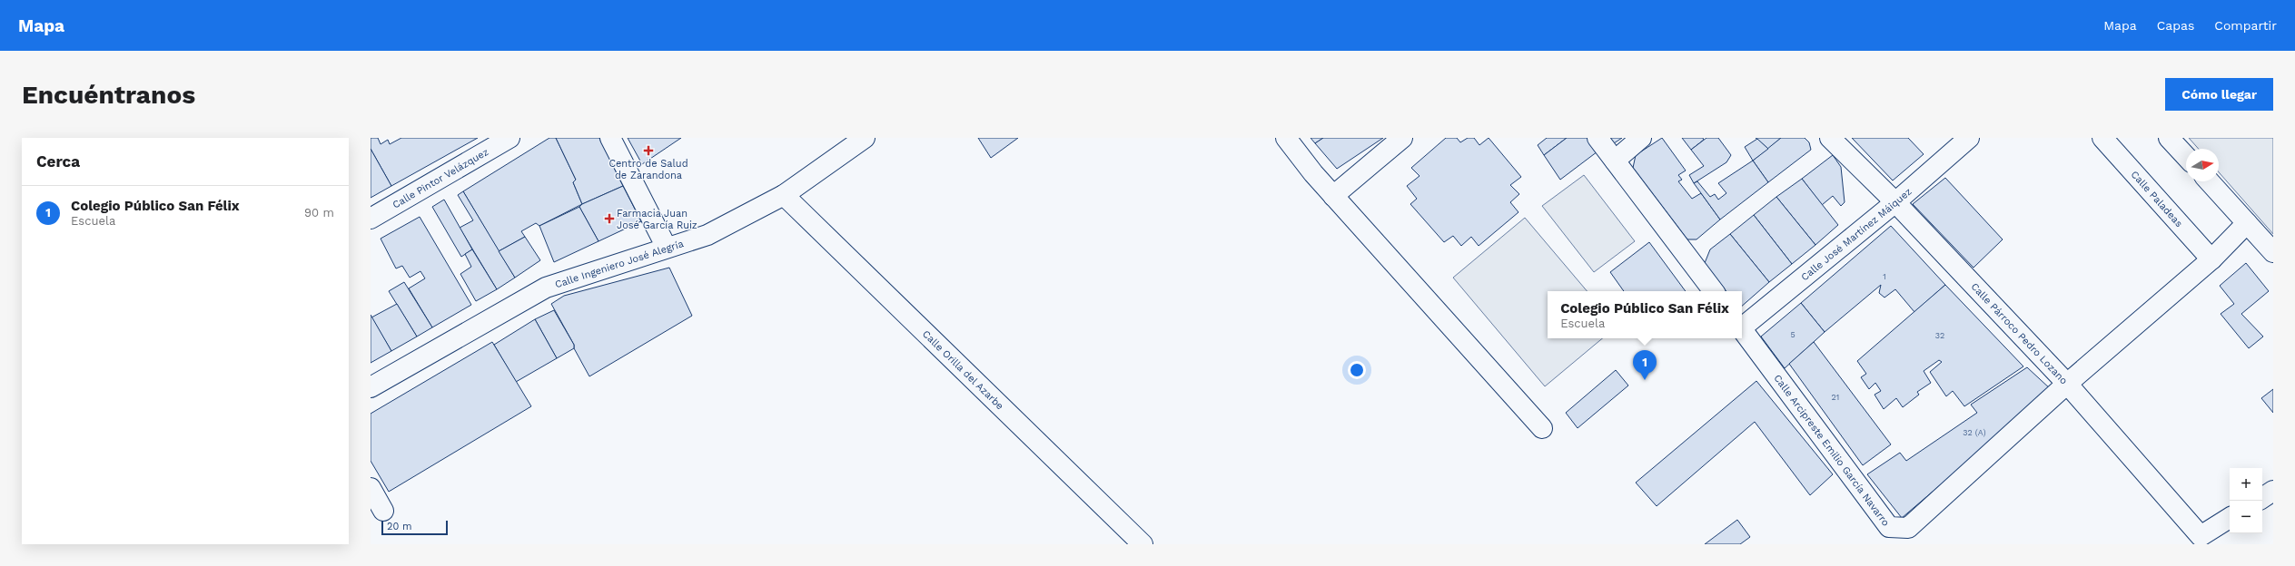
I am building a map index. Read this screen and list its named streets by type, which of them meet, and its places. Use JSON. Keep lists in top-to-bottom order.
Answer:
{
  "streets": {
    "street": [
      "Calle Pintor Velázquez",
      "Calle Paladeas",
      "Calle José Martínez Máiquez",
      "Calle Ingeniero José Alegría",
      "Calle Párroco Pedro Lozano",
      "Calle Orilla del Azarbe",
      "Calle Arcipreste Emilio García Navarro"
    ]
  },
  "crossings": [
    ["Calle José Martínez Máiquez", "Calle Párroco Pedro Lozano"],
    ["Calle Ingeniero José Alegría", "Calle Orilla del Azarbe"],
    ["Calle Párroco Pedro Lozano", "Calle Arcipreste Emilio García Navarro"]
  ],
  "places": {
    "health": ["Centro de Salud de Zarandona", "Farmacia Juan José García Ruiz"]
  },
  "house_numbers": [
    "1",
    "5",
    "32",
    "21",
    "32 (A)"
  ],
  "scale_bar": "20 m",
  "north": "right",
  "page": {
    "header": "Mapa",
    "nav": ["Mapa", "Capas", "Compartir"],
    "buttons": "Cómo llegar",
    "title": "Encuéntranos",
    "heading": "Cerca",
    "list": [
      {
        "mark": "1",
        "name": "Colegio Público San Félix",
        "note": "Escuela",
        "value": "90 m"
      }
    ],
    "popup": ["Colegio Público San Félix", "Escuela"],
    "pins": "1",
    "map_buttons": ["+", "−"],
    "scale": "20 m"
  }
}
